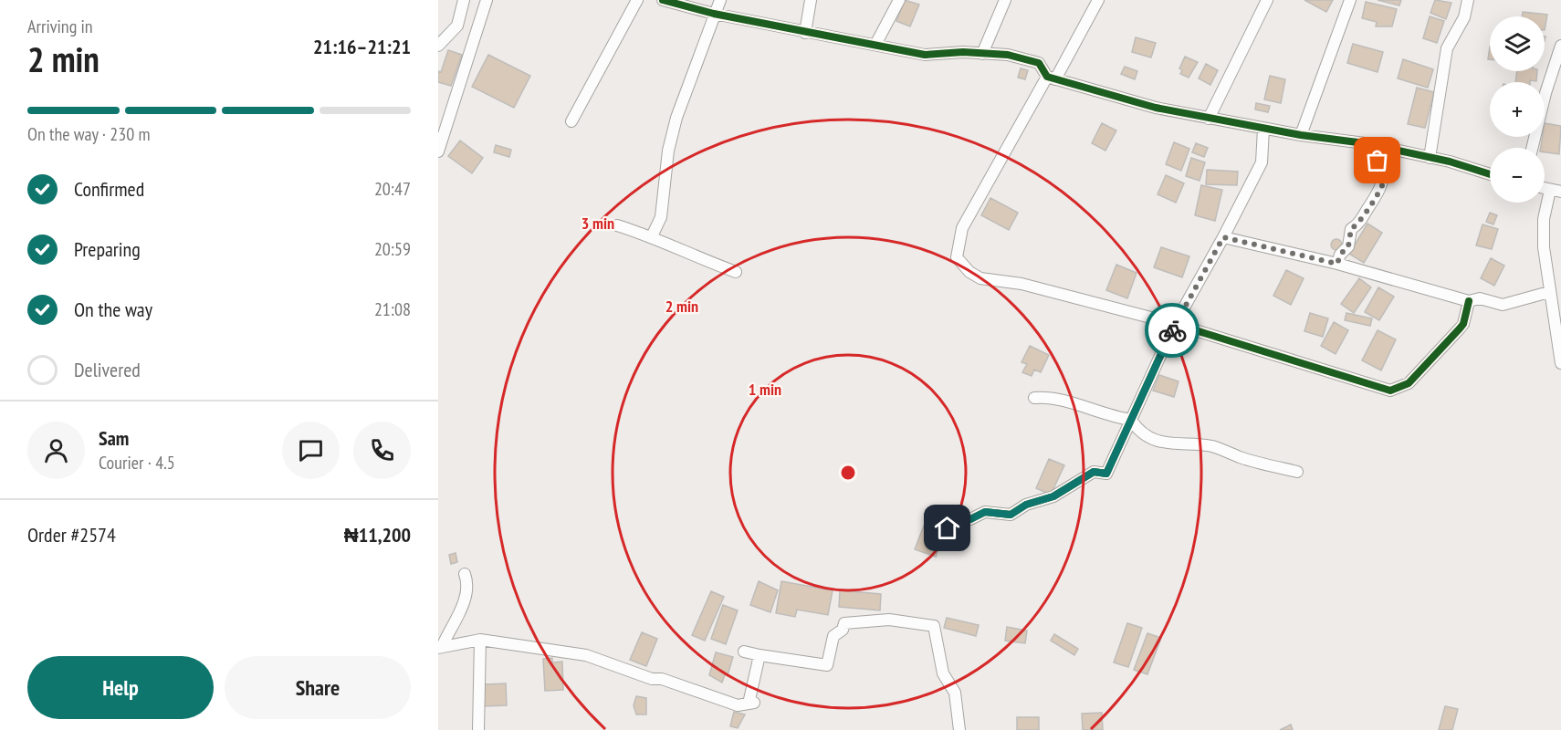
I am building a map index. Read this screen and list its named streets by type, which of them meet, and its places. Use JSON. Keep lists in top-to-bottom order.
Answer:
{
  "page": {
    "heading": ["2 min", "Arriving in", "21:16–21:21"],
    "panel": [
      "Sam",
      "Courier · 4.5",
      "Order #2574",
      "₦11,200"
    ],
    "map_buttons": ["+", "−"],
    "bar": "On the way · 230 m",
    "list": [
      ["Confirmed", "20:47"],
      ["Preparing", "20:59"],
      ["On the way", "21:08"],
      "Delivered"
    ],
    "buttons": ["Help", "Share"]
  },
  "rings": ["3 min", "2 min", "1 min"]
}
